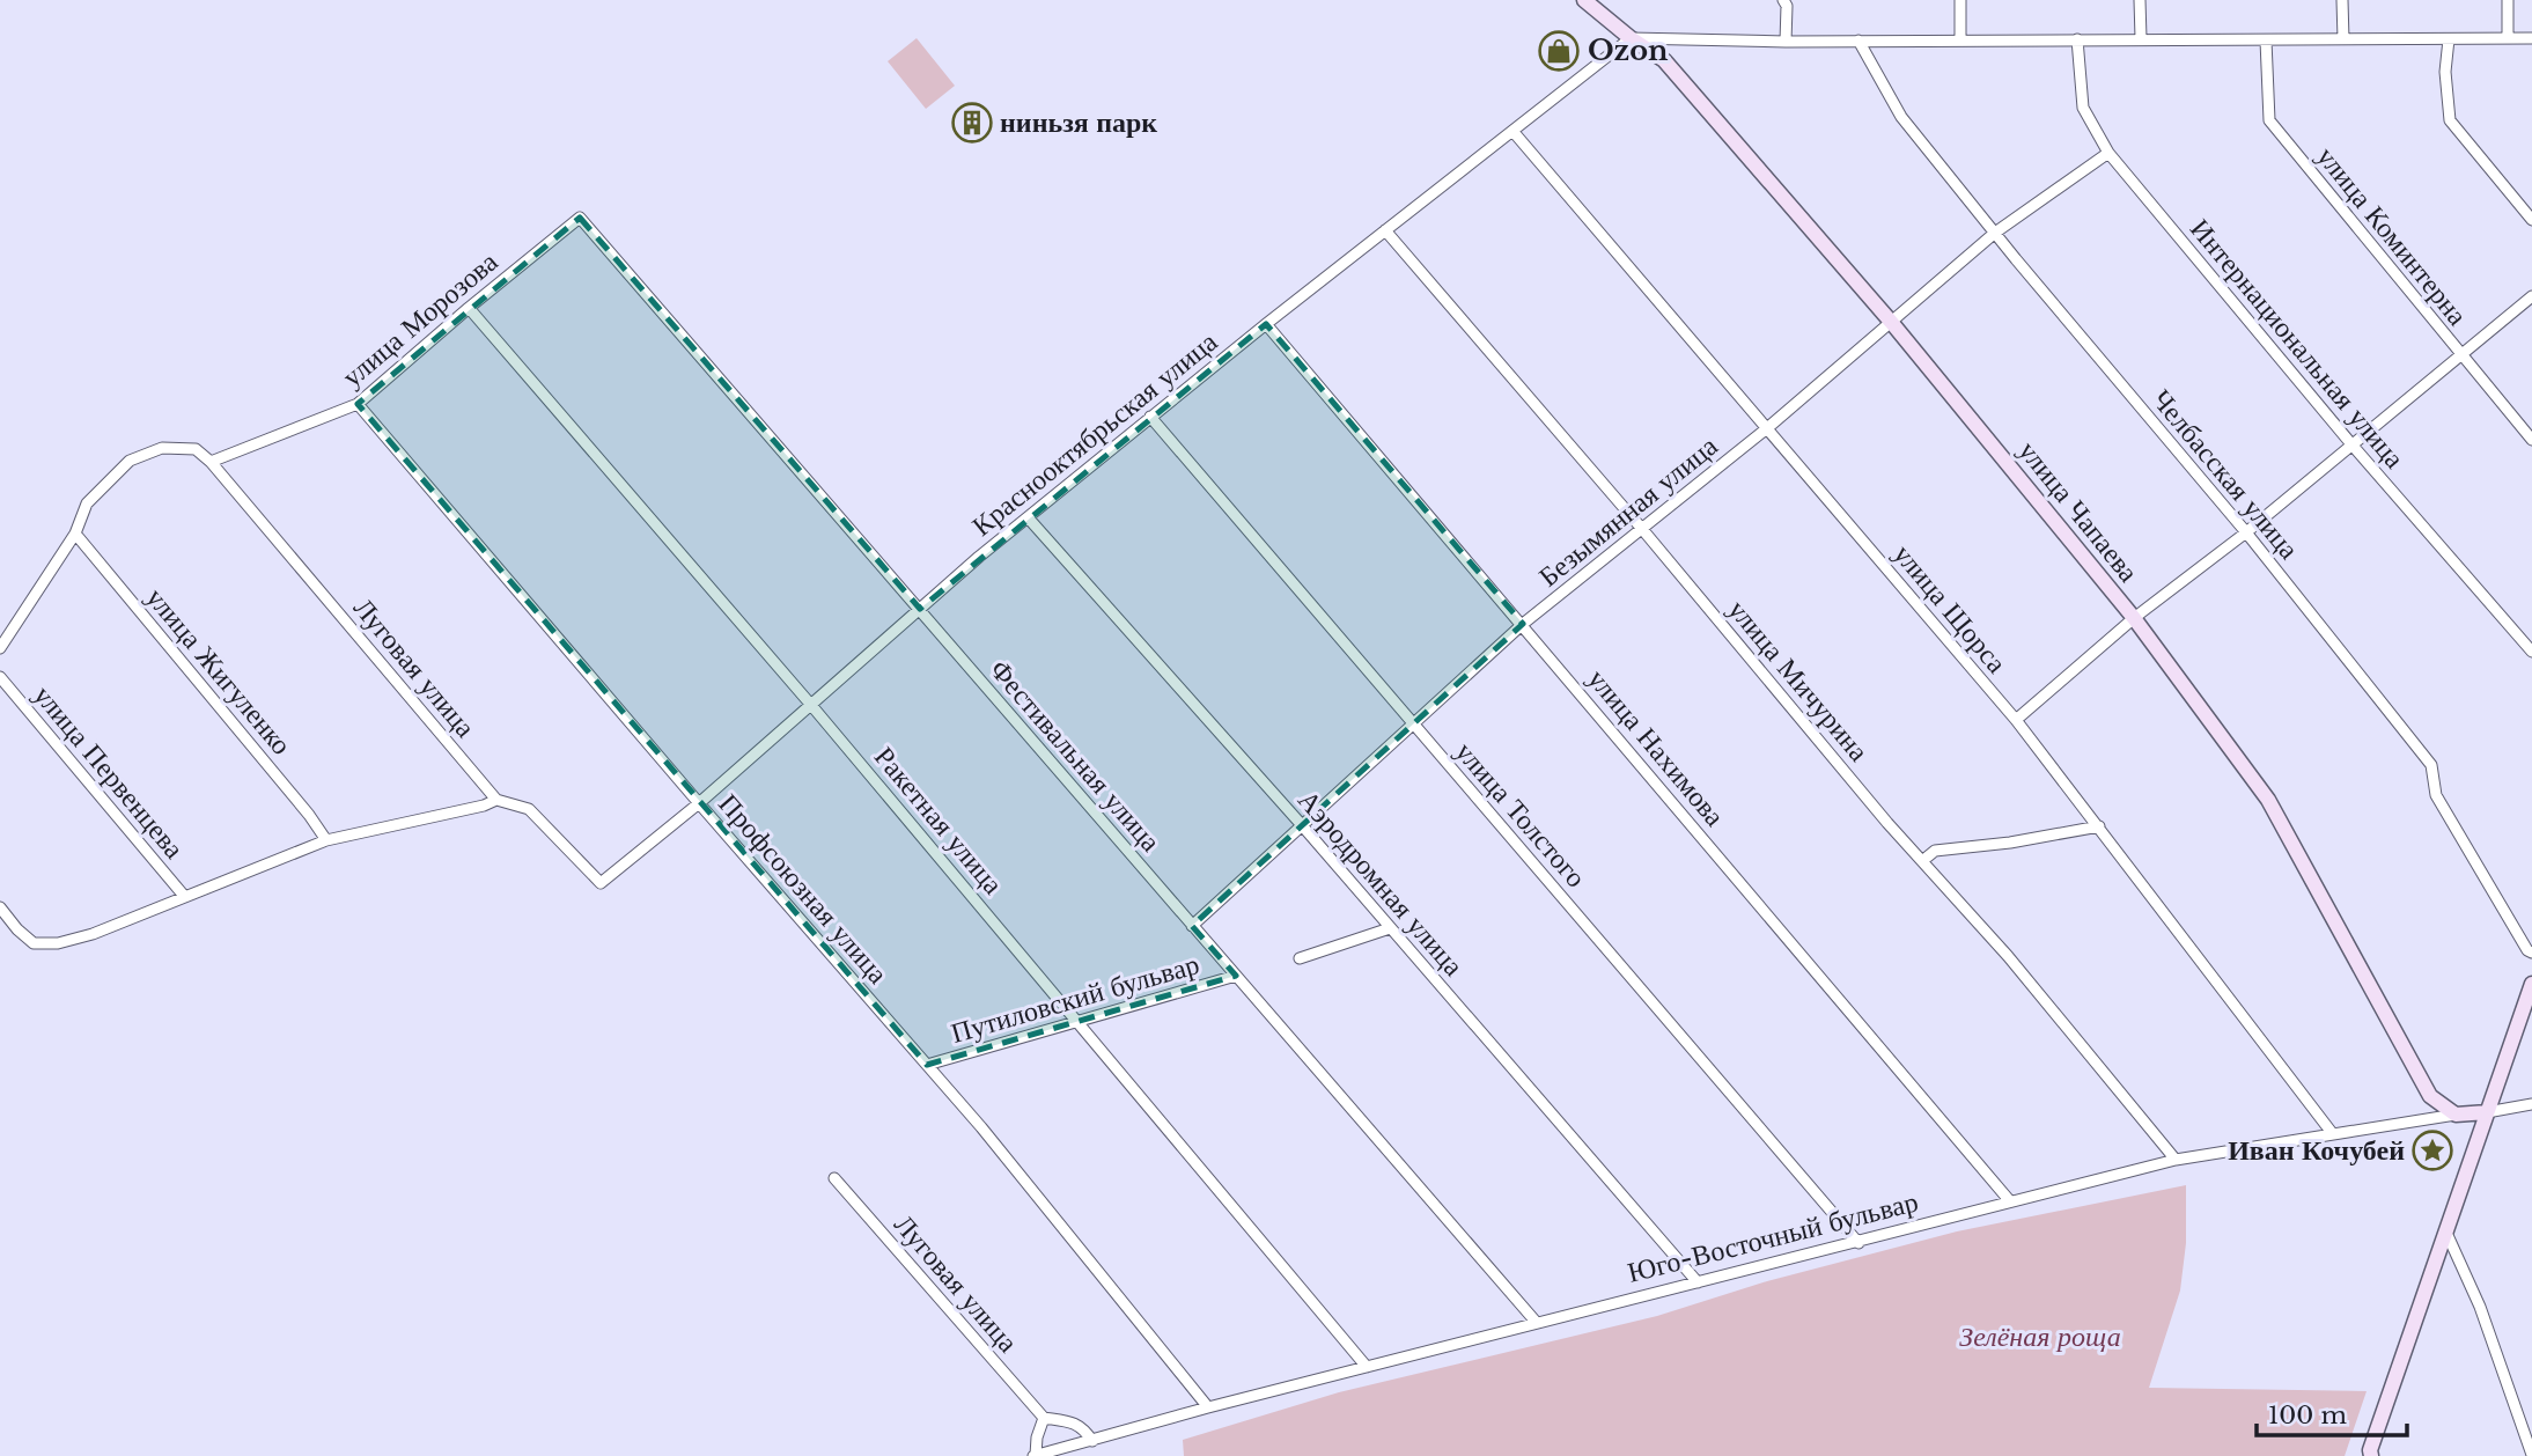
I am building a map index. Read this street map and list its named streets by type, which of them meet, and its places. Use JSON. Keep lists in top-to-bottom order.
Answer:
{
  "streets": {
    "main road": ["улица Чапаева", "Юго-Восточный бульвар"],
    "street": [
      "улица Коминтерна",
      "улица Морозова",
      "Интернациональная улица",
      "Краснооктябрьская улица",
      "Челбасская улица",
      "Безымянная улица",
      "улица Щорса",
      "Луговая улица",
      "улица Жигуленко",
      "улица Мичурина",
      "улица Нахимова",
      "Фестивальная улица",
      "улица Первенцева",
      "улица Толстого",
      "Ракетная улица",
      "Аэродромная улица",
      "Профсоюзная улица",
      "Путиловский бульвар"
    ]
  },
  "crossings": [
    ["улица Морозова", "Луговая улица"],
    ["улица Морозова", "Фестивальная улица"],
    ["улица Морозова", "Ракетная улица"],
    ["улица Морозова", "Профсоюзная улица"],
    ["Интернациональная улица", "Безымянная улица"],
    ["Краснооктябрьская улица", "улица Чапаева"],
    ["Краснооктябрьская улица", "улица Щорса"],
    ["Краснооктябрьская улица", "Луговая улица"],
    ["Краснооктябрьская улица", "улица Мичурина"],
    ["Краснооктябрьская улица", "улица Нахимова"],
    ["Краснооктябрьская улица", "Фестивальная улица"],
    ["Краснооктябрьская улица", "улица Толстого"],
    ["Краснооктябрьская улица", "Ракетная улица"],
    ["Краснооктябрьская улица", "Аэродромная улица"],
    ["Краснооктябрьская улица", "Профсоюзная улица"],
    ["Челбасская улица", "Безымянная улица"],
    ["Безымянная улица", "улица Чапаева"],
    ["Безымянная улица", "улица Щорса"],
    ["Безымянная улица", "улица Мичурина"],
    ["Безымянная улица", "улица Нахимова"],
    ["Безымянная улица", "Фестивальная улица"],
    ["Безымянная улица", "улица Толстого"],
    ["Безымянная улица", "Аэродромная улица"],
    ["улица Чапаева", "Юго-Восточный бульвар"],
    ["улица Щорса", "Юго-Восточный бульвар"],
    ["улица Мичурина", "Юго-Восточный бульвар"],
    ["улица Нахимова", "Юго-Восточный бульвар"],
    ["Фестивальная улица", "Путиловский бульвар"],
    ["Фестивальная улица", "Юго-Восточный бульвар"],
    ["улица Толстого", "Юго-Восточный бульвар"],
    ["Ракетная улица", "Путиловский бульвар"],
    ["Ракетная улица", "Юго-Восточный бульвар"],
    ["Аэродромная улица", "Юго-Восточный бульвар"],
    ["Профсоюзная улица", "Путиловский бульвар"],
    ["Профсоюзная улица", "Юго-Восточный бульвар"]
  ],
  "parks": ["Зелёная роща"],
  "places": {
    "shop": ["Ozon"],
    "building": ["ниньзя парк"],
    "place": ["Иван Кочубей"]
  },
  "scale_bar": "100 m"
}
